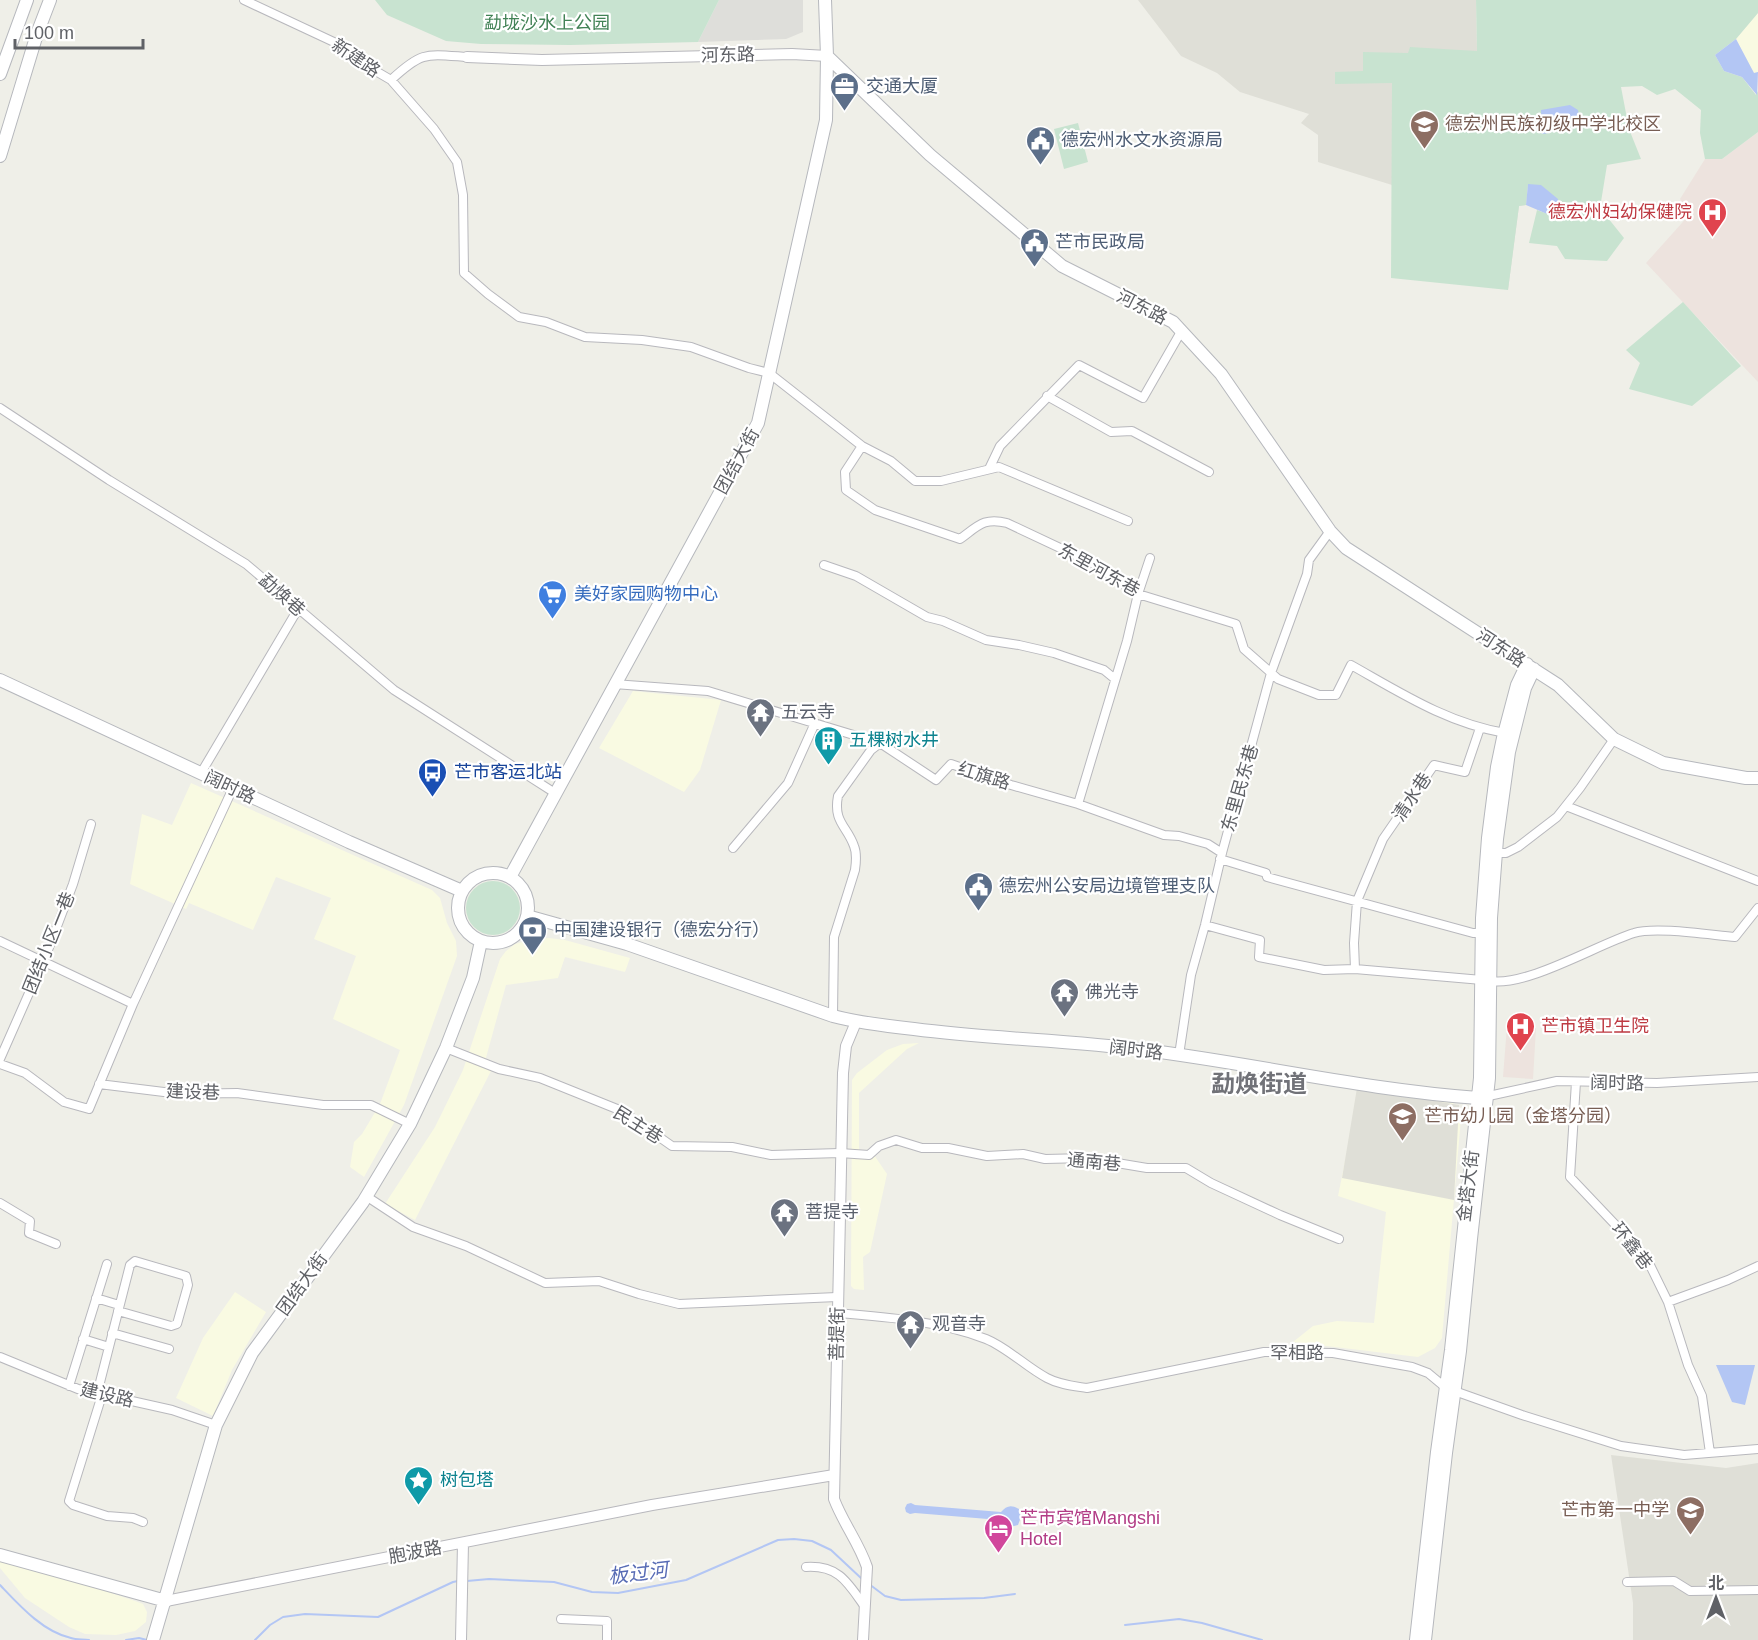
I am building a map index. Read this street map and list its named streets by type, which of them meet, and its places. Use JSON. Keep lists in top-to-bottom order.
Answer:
{
  "streets": {
    "main road": [
      "河东路",
      "团结大街",
      "阔时路",
      "金塔大街",
      "胞波路"
    ],
    "street": [
      "新建路",
      "东里河东巷",
      "勐焕巷",
      "红旗路",
      "东里民东巷",
      "清水巷",
      "团结小区一巷",
      "建设巷",
      "民主巷",
      "通南巷",
      "环鑫巷",
      "菩提街",
      "罕相路",
      "建设路"
    ]
  },
  "crossings": [
    ["河东路", "新建路"],
    ["河东路", "团结大街"],
    ["河东路", "东里民东巷"],
    ["河东路", "金塔大街"],
    ["团结大街", "勐焕巷"],
    ["团结大街", "红旗路"],
    ["团结大街", "阔时路"],
    ["团结大街", "建设巷"],
    ["团结大街", "民主巷"],
    ["团结大街", "建设路"],
    ["团结大街", "胞波路"],
    ["东里河东巷", "东里民东巷"],
    ["东里河东巷", "清水巷"],
    ["东里河东巷", "金塔大街"],
    ["红旗路", "东里民东巷"],
    ["阔时路", "东里民东巷"],
    ["阔时路", "金塔大街"],
    ["阔时路", "环鑫巷"],
    ["阔时路", "菩提街"],
    ["民主巷", "通南巷"],
    ["民主巷", "菩提街"],
    ["通南巷", "菩提街"],
    ["金塔大街", "罕相路"],
    ["环鑫巷", "罕相路"],
    ["菩提街", "罕相路"],
    ["菩提街", "胞波路"]
  ],
  "districts": ["勐焕街道"],
  "water": ["板过河"],
  "parks": ["勐垅沙水上公园"],
  "places": {
    "office": ["交通大厦"],
    "school or university": ["德宏州民族初级中学北校区", "芒市幼儿园（金塔分园）", "芒市第一中学"],
    "public building": ["德宏州水文水资源局", "芒市民政局", "德宏州公安局边境管理支队"],
    "hospital": ["德宏州妇幼保健院", "芒市镇卫生院"],
    "supermarket": ["美好家园购物中心"],
    "temple": [
      "五云寺",
      "佛光寺",
      "菩提寺",
      "观音寺"
    ],
    "building": ["五棵树水井"],
    "bus stop": ["芒市客运北站"],
    "bank": ["中国建设银行（德宏分行）"],
    "place": ["树包塔"],
    "hotel": ["芒市宾馆Mangshi Hotel"]
  },
  "scale_bar": "100 m",
  "north": "top"
}
